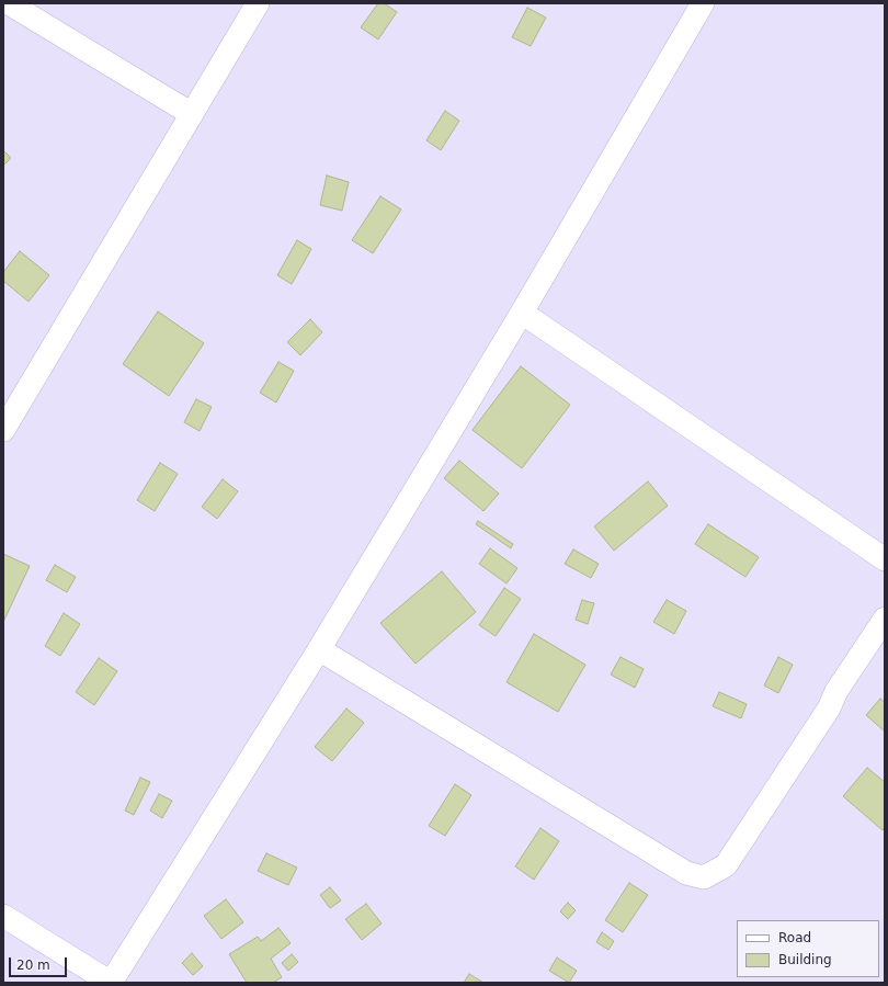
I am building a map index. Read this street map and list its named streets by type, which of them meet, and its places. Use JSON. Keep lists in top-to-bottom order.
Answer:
{
  "legend": ["Road", "Building"],
  "scale_bar": "20 m"
}
